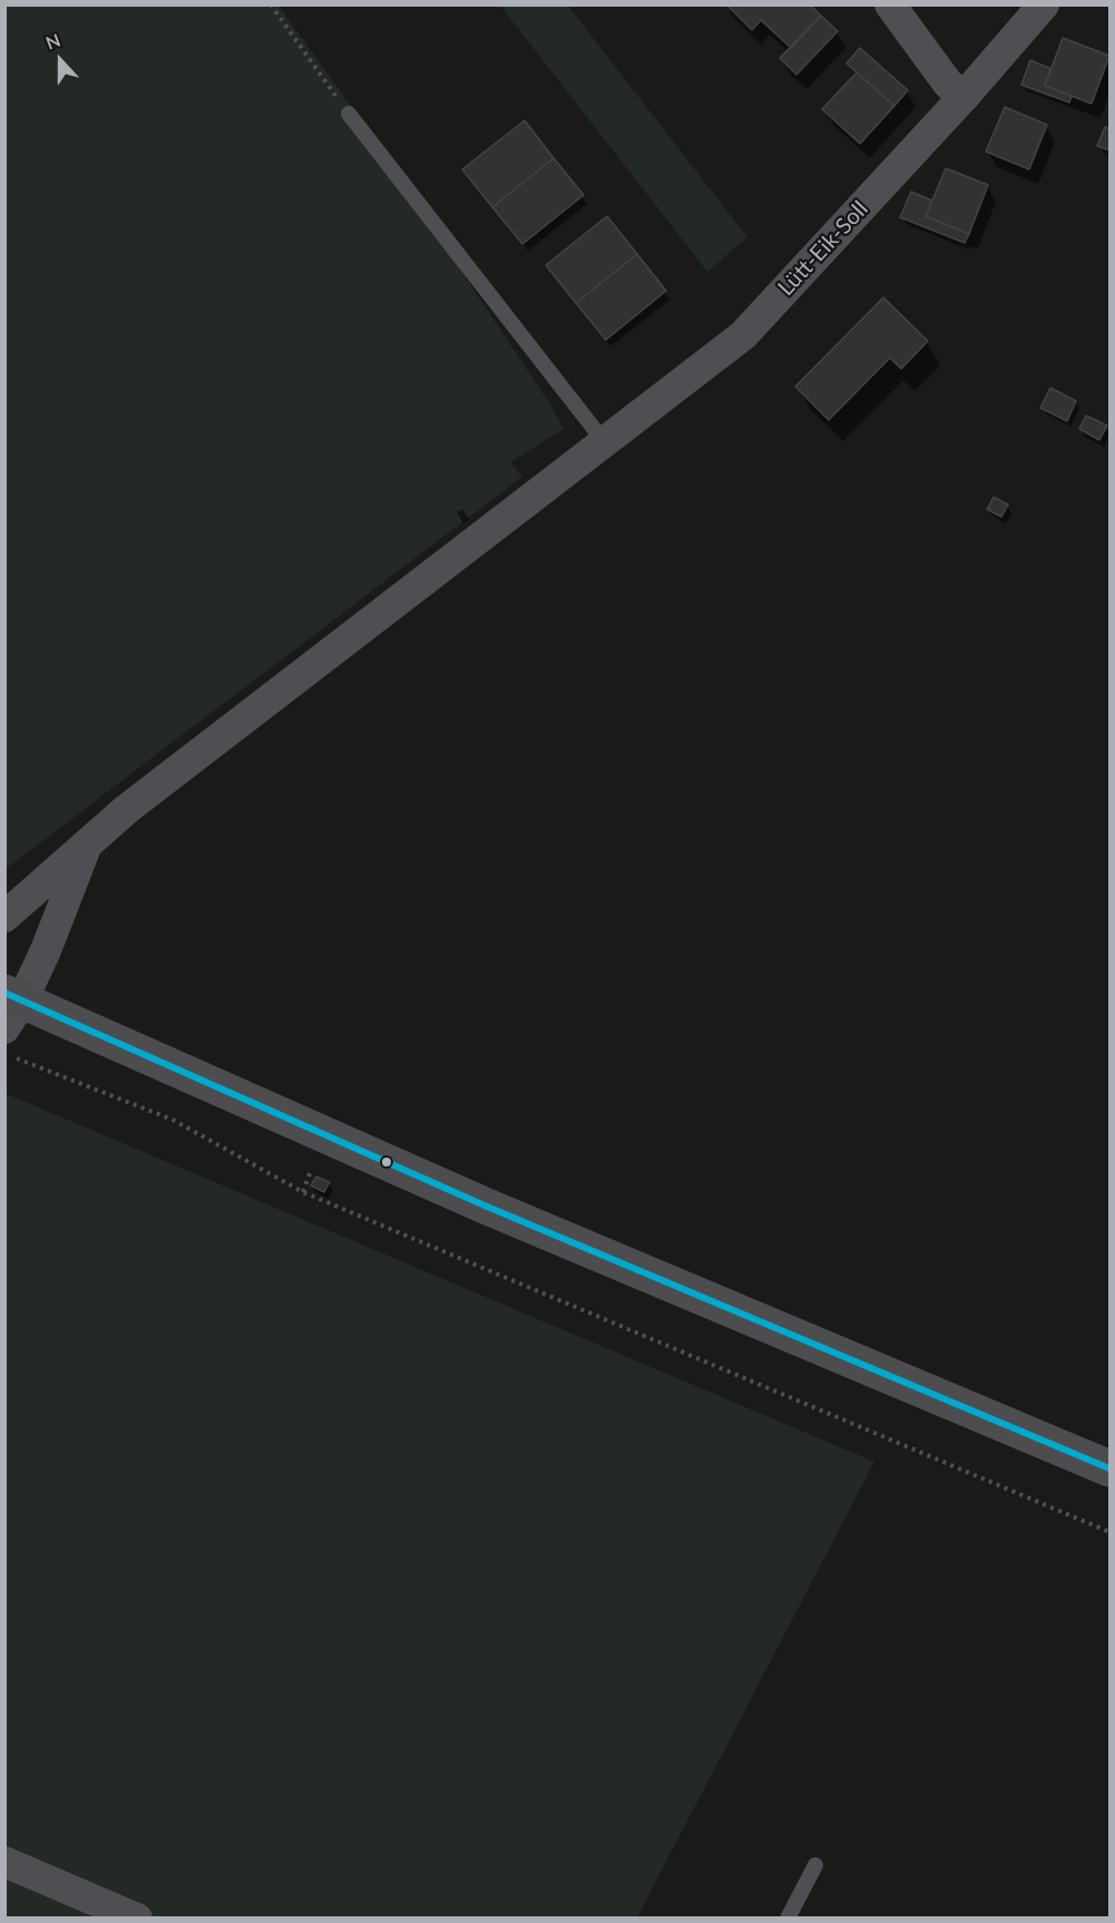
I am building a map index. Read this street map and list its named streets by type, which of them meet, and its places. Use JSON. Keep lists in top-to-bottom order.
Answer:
{
  "streets": {
    "street": ["Lütt-Eik-Soll"]
  },
  "north": "top"
}
